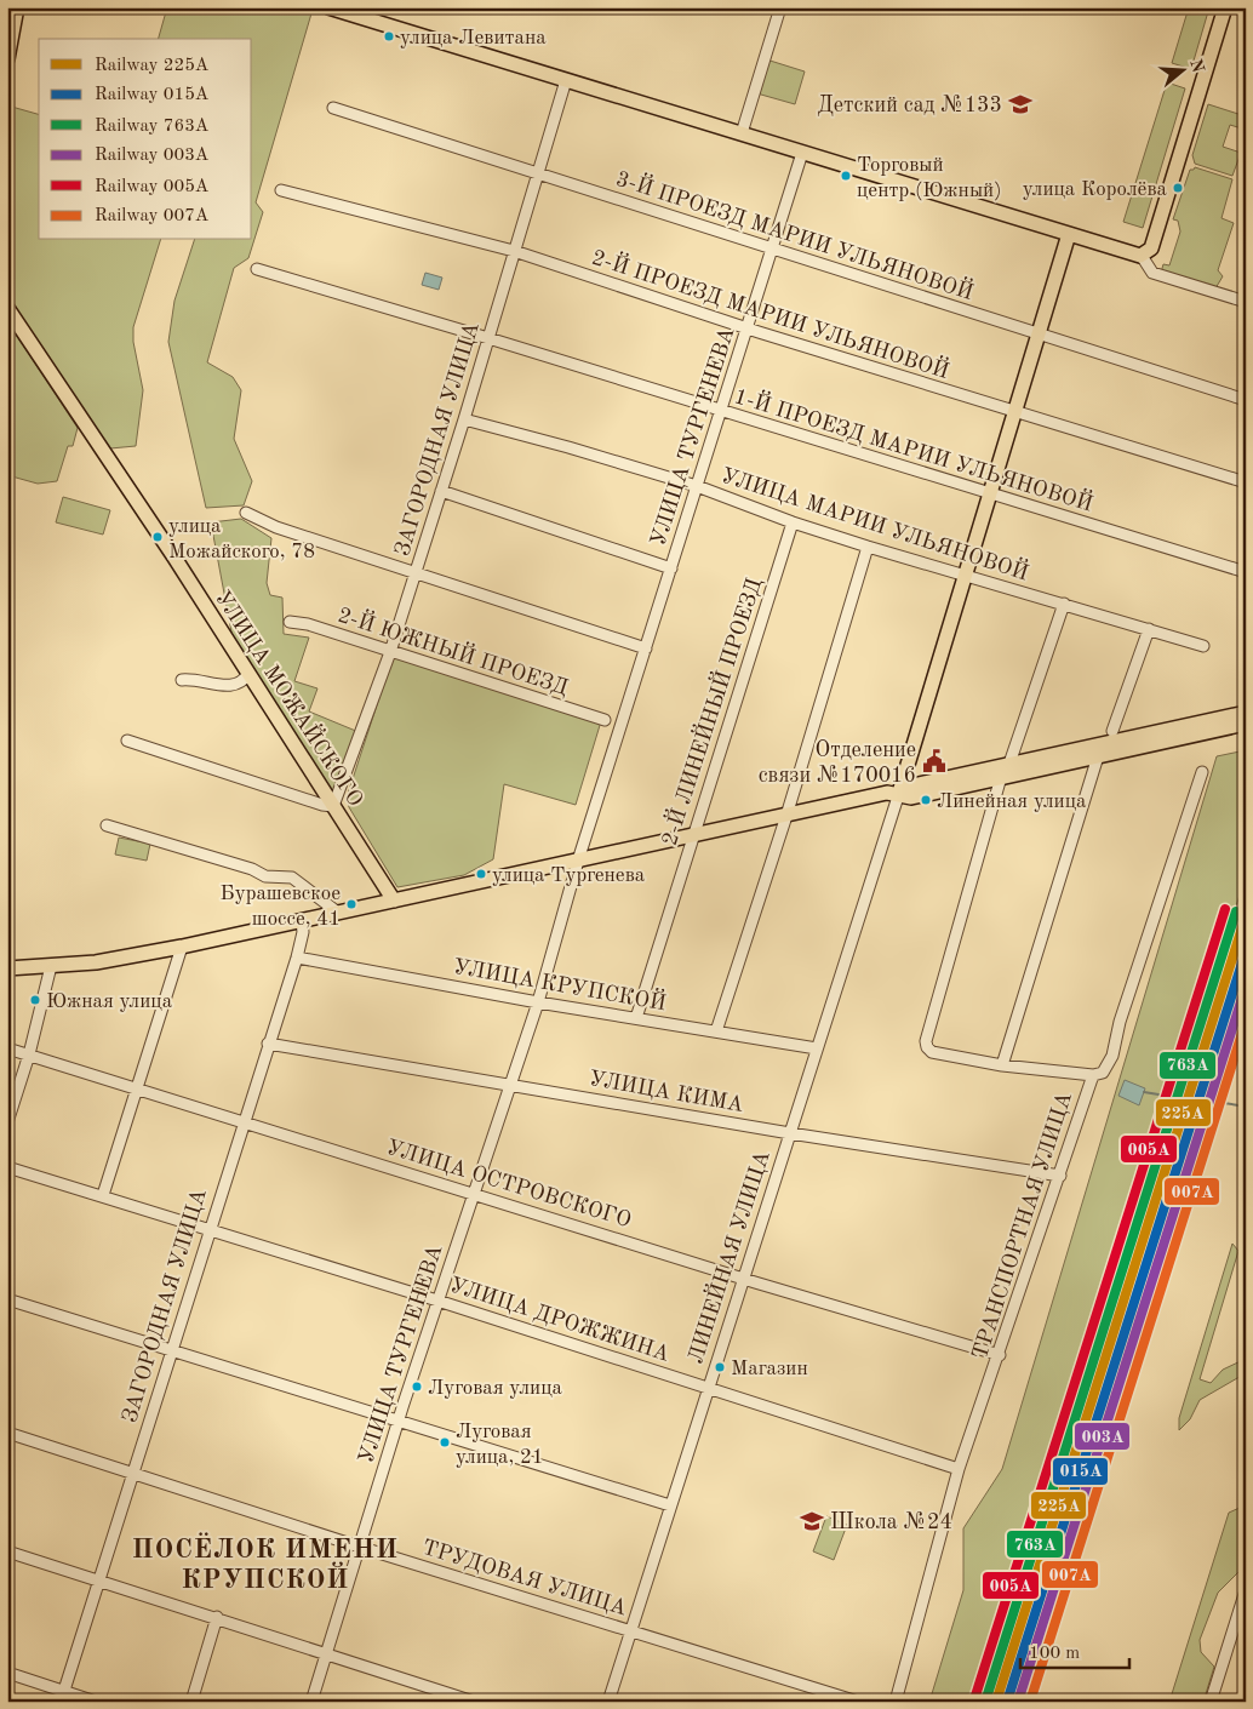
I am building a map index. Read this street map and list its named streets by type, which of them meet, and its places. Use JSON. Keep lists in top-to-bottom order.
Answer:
{
  "streets": {
    "main road": ["УЛИЦА МОЖАЙСКОГО", "ЛИНЕЙНАЯ УЛИЦА"],
    "street": [
      "3-Й ПРОЕЗД МАРИИ УЛЬЯНОВОЙ",
      "2-Й ПРОЕЗД МАРИИ УЛЬЯНОВОЙ",
      "УЛИЦА ТУРГЕНЕВА",
      "ЗАГОРОДНАЯ УЛИЦА",
      "1-Й ПРОЕЗД МАРИИ УЛЬЯНОВОЙ",
      "УЛИЦА МАРИИ УЛЬЯНОВОЙ",
      "2-Й ЮЖНЫЙ ПРОЕЗД",
      "2-Й ЛИНЕЙНЫЙ ПРОЕЗД",
      "УЛИЦА КРУПСКОЙ",
      "УЛИЦА КИМА",
      "УЛИЦА ОСТРОВСКОГО",
      "ТРАНСПОРТНАЯ УЛИЦА",
      "УЛИЦА ДРОЖЖИНА",
      "ТРУДОВАЯ УЛИЦА"
    ]
  },
  "crossings": [
    ["3-Й ПРОЕЗД МАРИИ УЛЬЯНОВОЙ", "УЛИЦА ТУРГЕНЕВА"],
    ["3-Й ПРОЕЗД МАРИИ УЛЬЯНОВОЙ", "ЗАГОРОДНАЯ УЛИЦА"],
    ["3-Й ПРОЕЗД МАРИИ УЛЬЯНОВОЙ", "ЛИНЕЙНАЯ УЛИЦА"],
    ["2-Й ПРОЕЗД МАРИИ УЛЬЯНОВОЙ", "УЛИЦА ТУРГЕНЕВА"],
    ["2-Й ПРОЕЗД МАРИИ УЛЬЯНОВОЙ", "ЗАГОРОДНАЯ УЛИЦА"],
    ["2-Й ПРОЕЗД МАРИИ УЛЬЯНОВОЙ", "ЛИНЕЙНАЯ УЛИЦА"],
    ["УЛИЦА ТУРГЕНЕВА", "1-Й ПРОЕЗД МАРИИ УЛЬЯНОВОЙ"],
    ["УЛИЦА ТУРГЕНЕВА", "УЛИЦА МАРИИ УЛЬЯНОВОЙ"],
    ["УЛИЦА ТУРГЕНЕВА", "УЛИЦА КРУПСКОЙ"],
    ["УЛИЦА ТУРГЕНЕВА", "УЛИЦА КИМА"],
    ["УЛИЦА ТУРГЕНЕВА", "УЛИЦА ОСТРОВСКОГО"],
    ["УЛИЦА ТУРГЕНЕВА", "УЛИЦА ДРОЖЖИНА"],
    ["УЛИЦА ТУРГЕНЕВА", "ТРУДОВАЯ УЛИЦА"],
    ["ЗАГОРОДНАЯ УЛИЦА", "1-Й ПРОЕЗД МАРИИ УЛЬЯНОВОЙ"],
    ["ЗАГОРОДНАЯ УЛИЦА", "УЛИЦА МАРИИ УЛЬЯНОВОЙ"],
    ["ЗАГОРОДНАЯ УЛИЦА", "2-Й ЮЖНЫЙ ПРОЕЗД"],
    ["ЗАГОРОДНАЯ УЛИЦА", "УЛИЦА МОЖАЙСКОГО"],
    ["ЗАГОРОДНАЯ УЛИЦА", "УЛИЦА КРУПСКОЙ"],
    ["ЗАГОРОДНАЯ УЛИЦА", "УЛИЦА КИМА"],
    ["ЗАГОРОДНАЯ УЛИЦА", "УЛИЦА ОСТРОВСКОГО"],
    ["ЗАГОРОДНАЯ УЛИЦА", "УЛИЦА ДРОЖЖИНА"],
    ["ЗАГОРОДНАЯ УЛИЦА", "ТРУДОВАЯ УЛИЦА"],
    ["1-Й ПРОЕЗД МАРИИ УЛЬЯНОВОЙ", "ЛИНЕЙНАЯ УЛИЦА"],
    ["УЛИЦА МАРИИ УЛЬЯНОВОЙ", "2-Й ЛИНЕЙНЫЙ ПРОЕЗД"],
    ["УЛИЦА МАРИИ УЛЬЯНОВОЙ", "ЛИНЕЙНАЯ УЛИЦА"],
    ["2-Й ЛИНЕЙНЫЙ ПРОЕЗД", "УЛИЦА КРУПСКОЙ"],
    ["УЛИЦА КРУПСКОЙ", "ЛИНЕЙНАЯ УЛИЦА"],
    ["УЛИЦА КИМА", "ТРАНСПОРТНАЯ УЛИЦА"],
    ["УЛИЦА КИМА", "ЛИНЕЙНАЯ УЛИЦА"],
    ["УЛИЦА ОСТРОВСКОГО", "ТРАНСПОРТНАЯ УЛИЦА"],
    ["УЛИЦА ОСТРОВСКОГО", "ЛИНЕЙНАЯ УЛИЦА"],
    ["ТРАНСПОРТНАЯ УЛИЦА", "УЛИЦА ДРОЖЖИНА"],
    ["ЛИНЕЙНАЯ УЛИЦА", "УЛИЦА ДРОЖЖИНА"],
    ["ЛИНЕЙНАЯ УЛИЦА", "ТРУДОВАЯ УЛИЦА"]
  ],
  "districts": ["ПОСЁЛОК ИМЕНИ КРУПСКОЙ"],
  "places": {
    "other": [
      "улица Левитана",
      "Торговый центр (Южный)",
      "улица Королёва",
      "улица Можайского, 78",
      "Линейная улица",
      "улица Тургенева",
      "Бурашевское шоссе, 41",
      "Южная улица",
      "Магазин",
      "Луговая улица",
      "Луговая улица, 21"
    ],
    "school or university": ["Детский сад №133", "Школа №24"],
    "public building": ["Отделение связи №170016"]
  },
  "lines": [
    "rail line 005А",
    "rail line 763А",
    "rail line 225А",
    "rail line 015А",
    "rail line 003А",
    "rail line 007А"
  ],
  "legend": [
    "Railway 225А",
    "Railway 015А",
    "Railway 763А",
    "Railway 003А",
    "Railway 005А",
    "Railway 007А"
  ],
  "scale_bar": "100 m",
  "north": "right"
}
